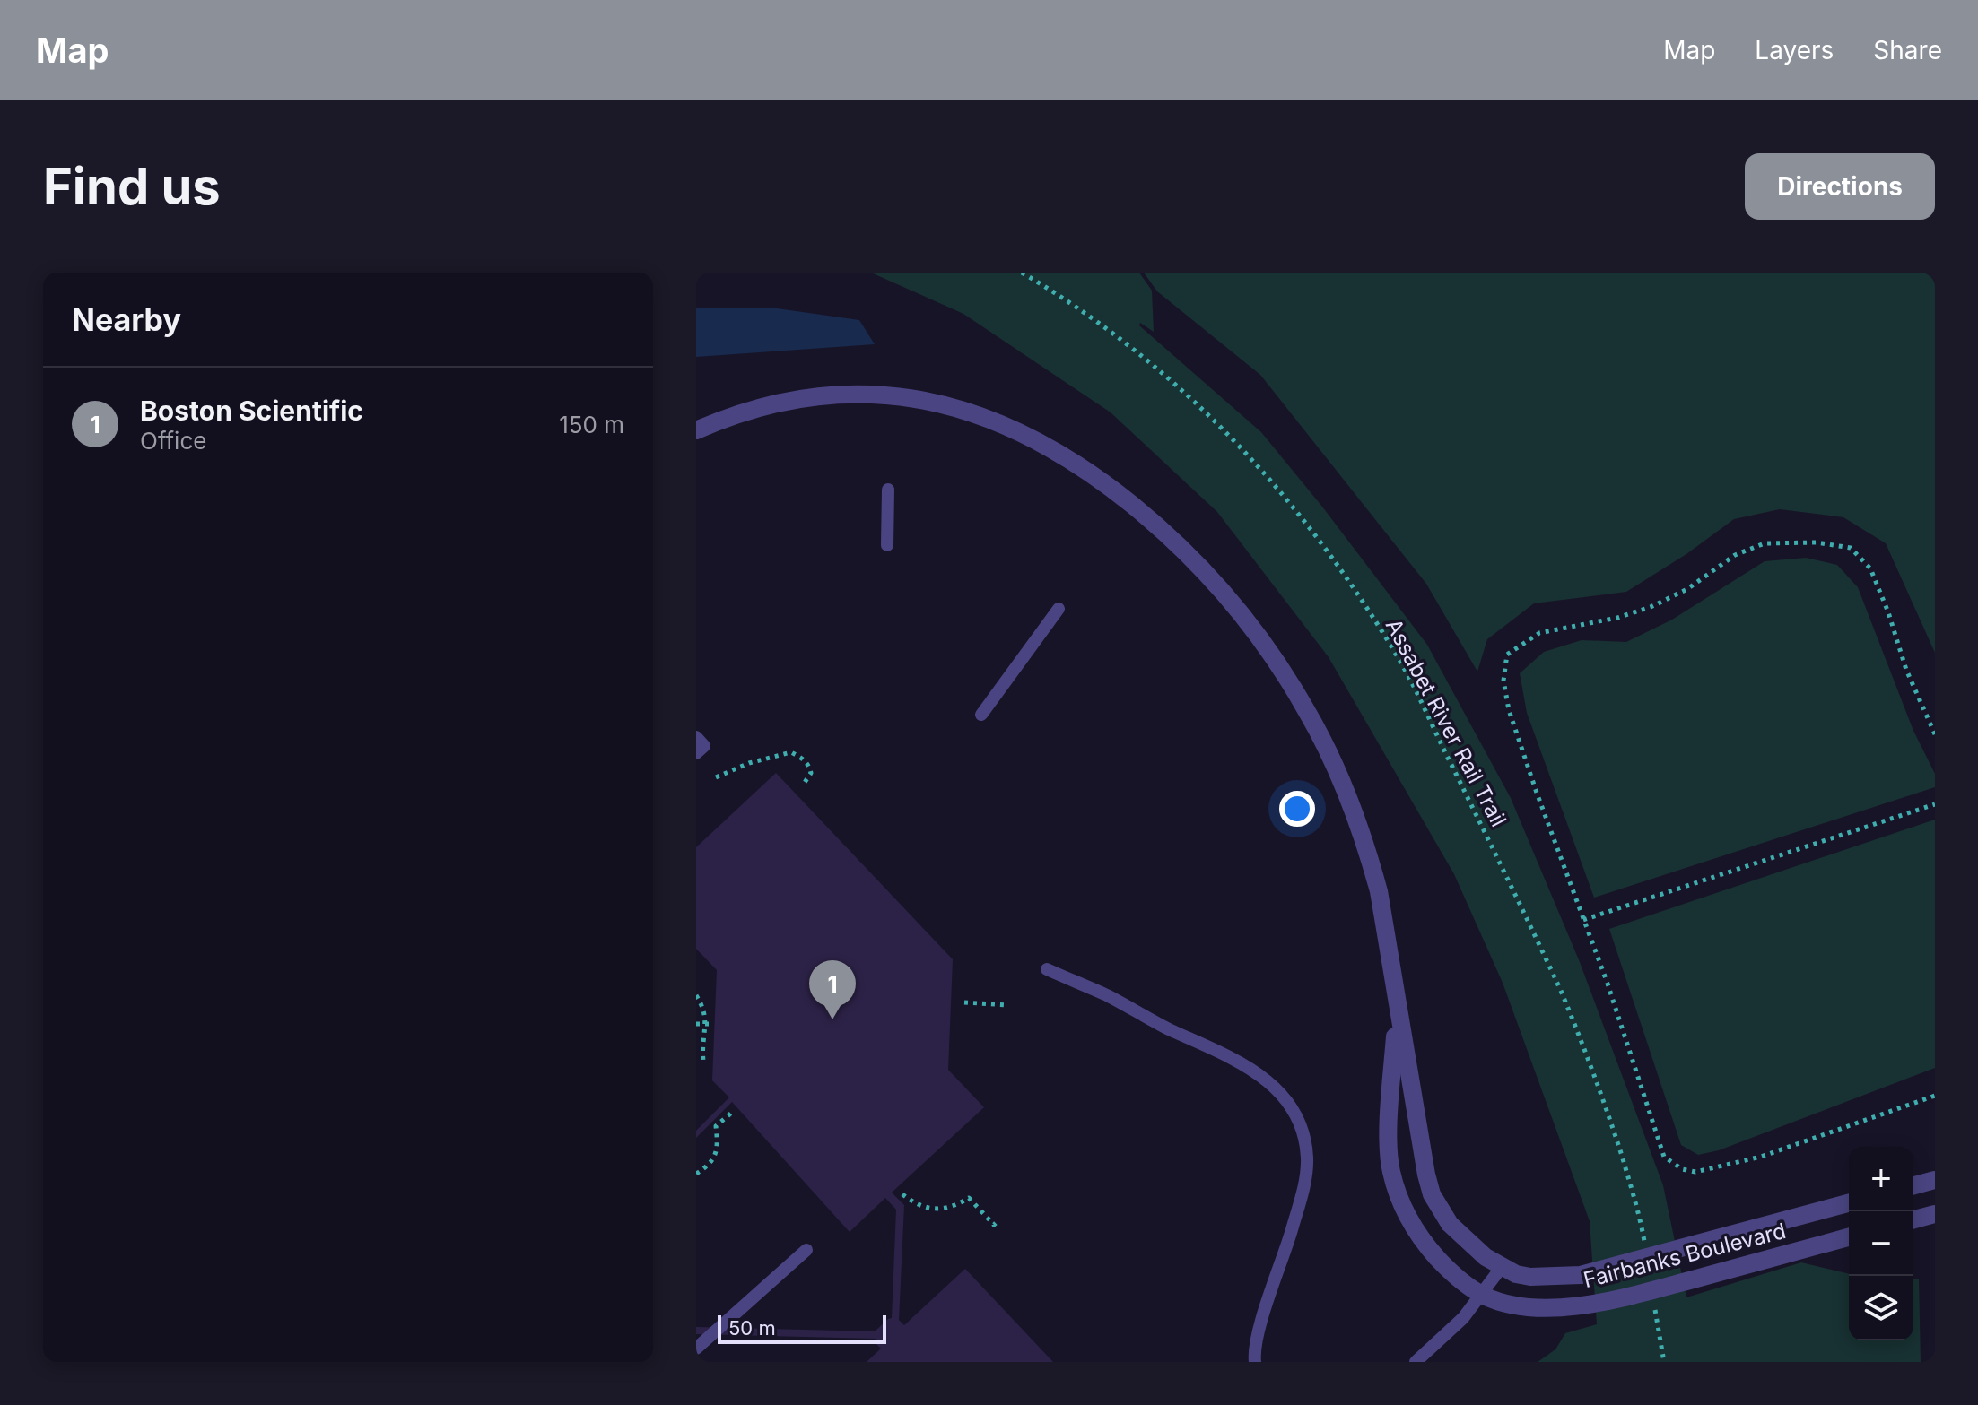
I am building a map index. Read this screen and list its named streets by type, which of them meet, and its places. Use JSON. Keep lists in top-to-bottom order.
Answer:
{
  "streets": {
    "street": ["Fairbanks Boulevard"],
    "path": ["Assabet River Rail Trail"]
  },
  "scale_bar": "50 m",
  "page": {
    "header": "Map",
    "nav": ["Map", "Layers", "Share"],
    "buttons": "Directions",
    "title": "Find us",
    "heading": "Nearby",
    "list": [
      {
        "mark": "1",
        "name": "Boston Scientific",
        "note": "Office",
        "value": "150 m"
      }
    ],
    "pins": "1",
    "map_buttons": ["+", "−"],
    "scale": "50 m"
  }
}
